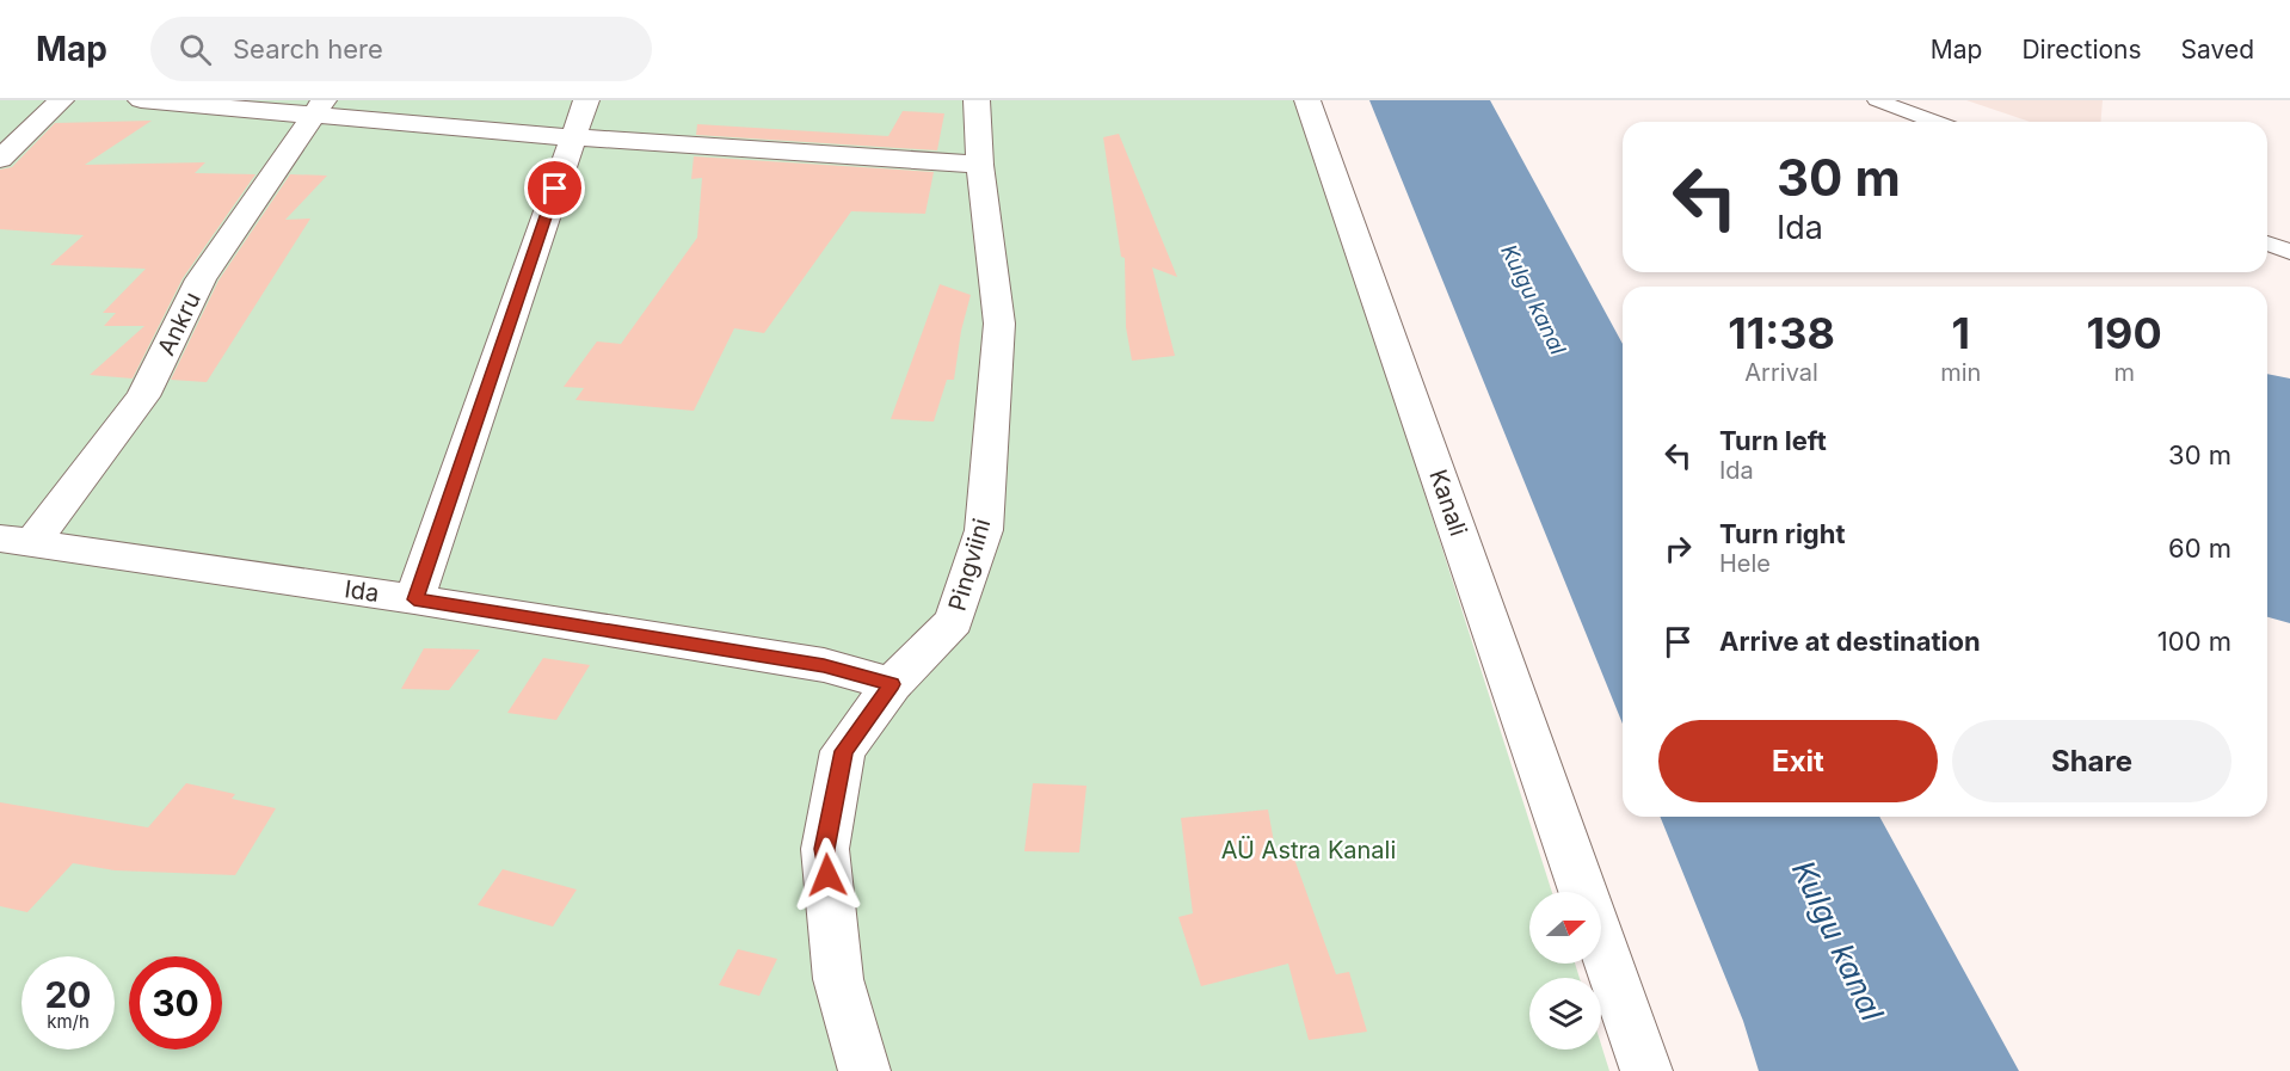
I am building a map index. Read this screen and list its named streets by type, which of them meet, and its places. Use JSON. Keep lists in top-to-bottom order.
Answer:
{
  "streets": {
    "street": [
      "Ankru",
      "Kanali",
      "Pingviini",
      "Ida"
    ]
  },
  "crossings": [
    ["Ankru", "Ida"],
    ["Pingviini", "Ida"]
  ],
  "water": ["Kulgu kanal"],
  "parks": ["AÜ Astra Kanali"],
  "north": "right",
  "page": {
    "header": "Map",
    "search": "Search here",
    "nav": ["Map", "Directions", "Saved"],
    "turn": ["30 m", "Ida"],
    "eta": [
      "11:38",
      "Arrival",
      "1",
      "min",
      "190",
      "m"
    ],
    "list": [
      {
        "name": "Turn left",
        "note": "Ida",
        "value": "30 m"
      },
      {
        "name": "Turn right",
        "note": "Hele",
        "value": "60 m"
      },
      {
        "name": "Arrive at destination",
        "value": "100 m"
      }
    ],
    "buttons": ["Exit", "Share"],
    "speed": "20 km/h",
    "limit": "30"
  }
}
